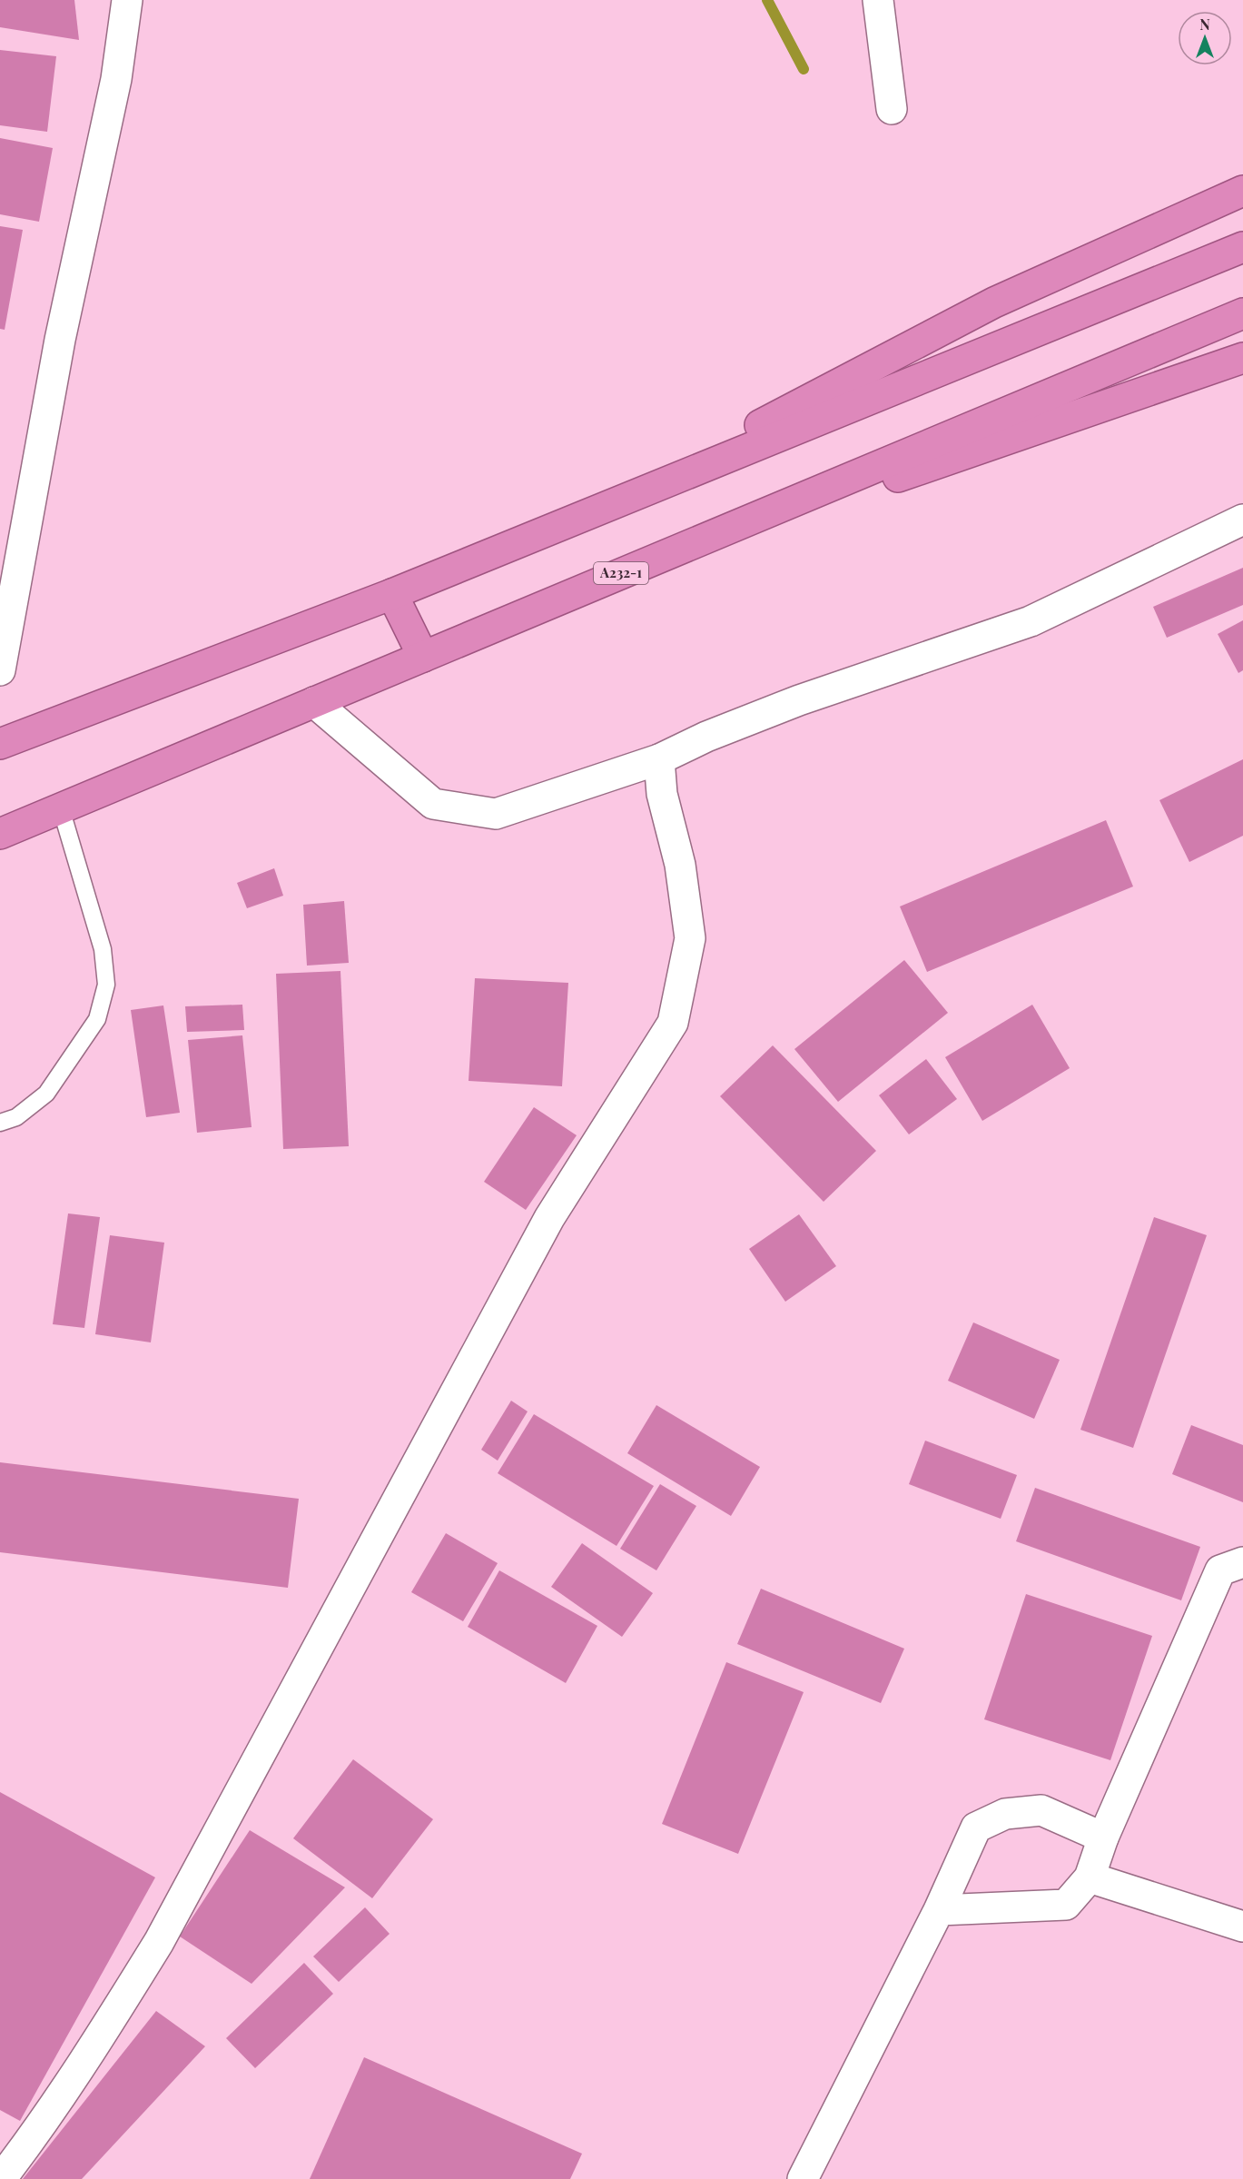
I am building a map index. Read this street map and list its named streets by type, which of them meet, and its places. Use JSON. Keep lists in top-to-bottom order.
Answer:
{
  "streets": {
    "highway": ["A232-1"]
  },
  "north": "top"
}
